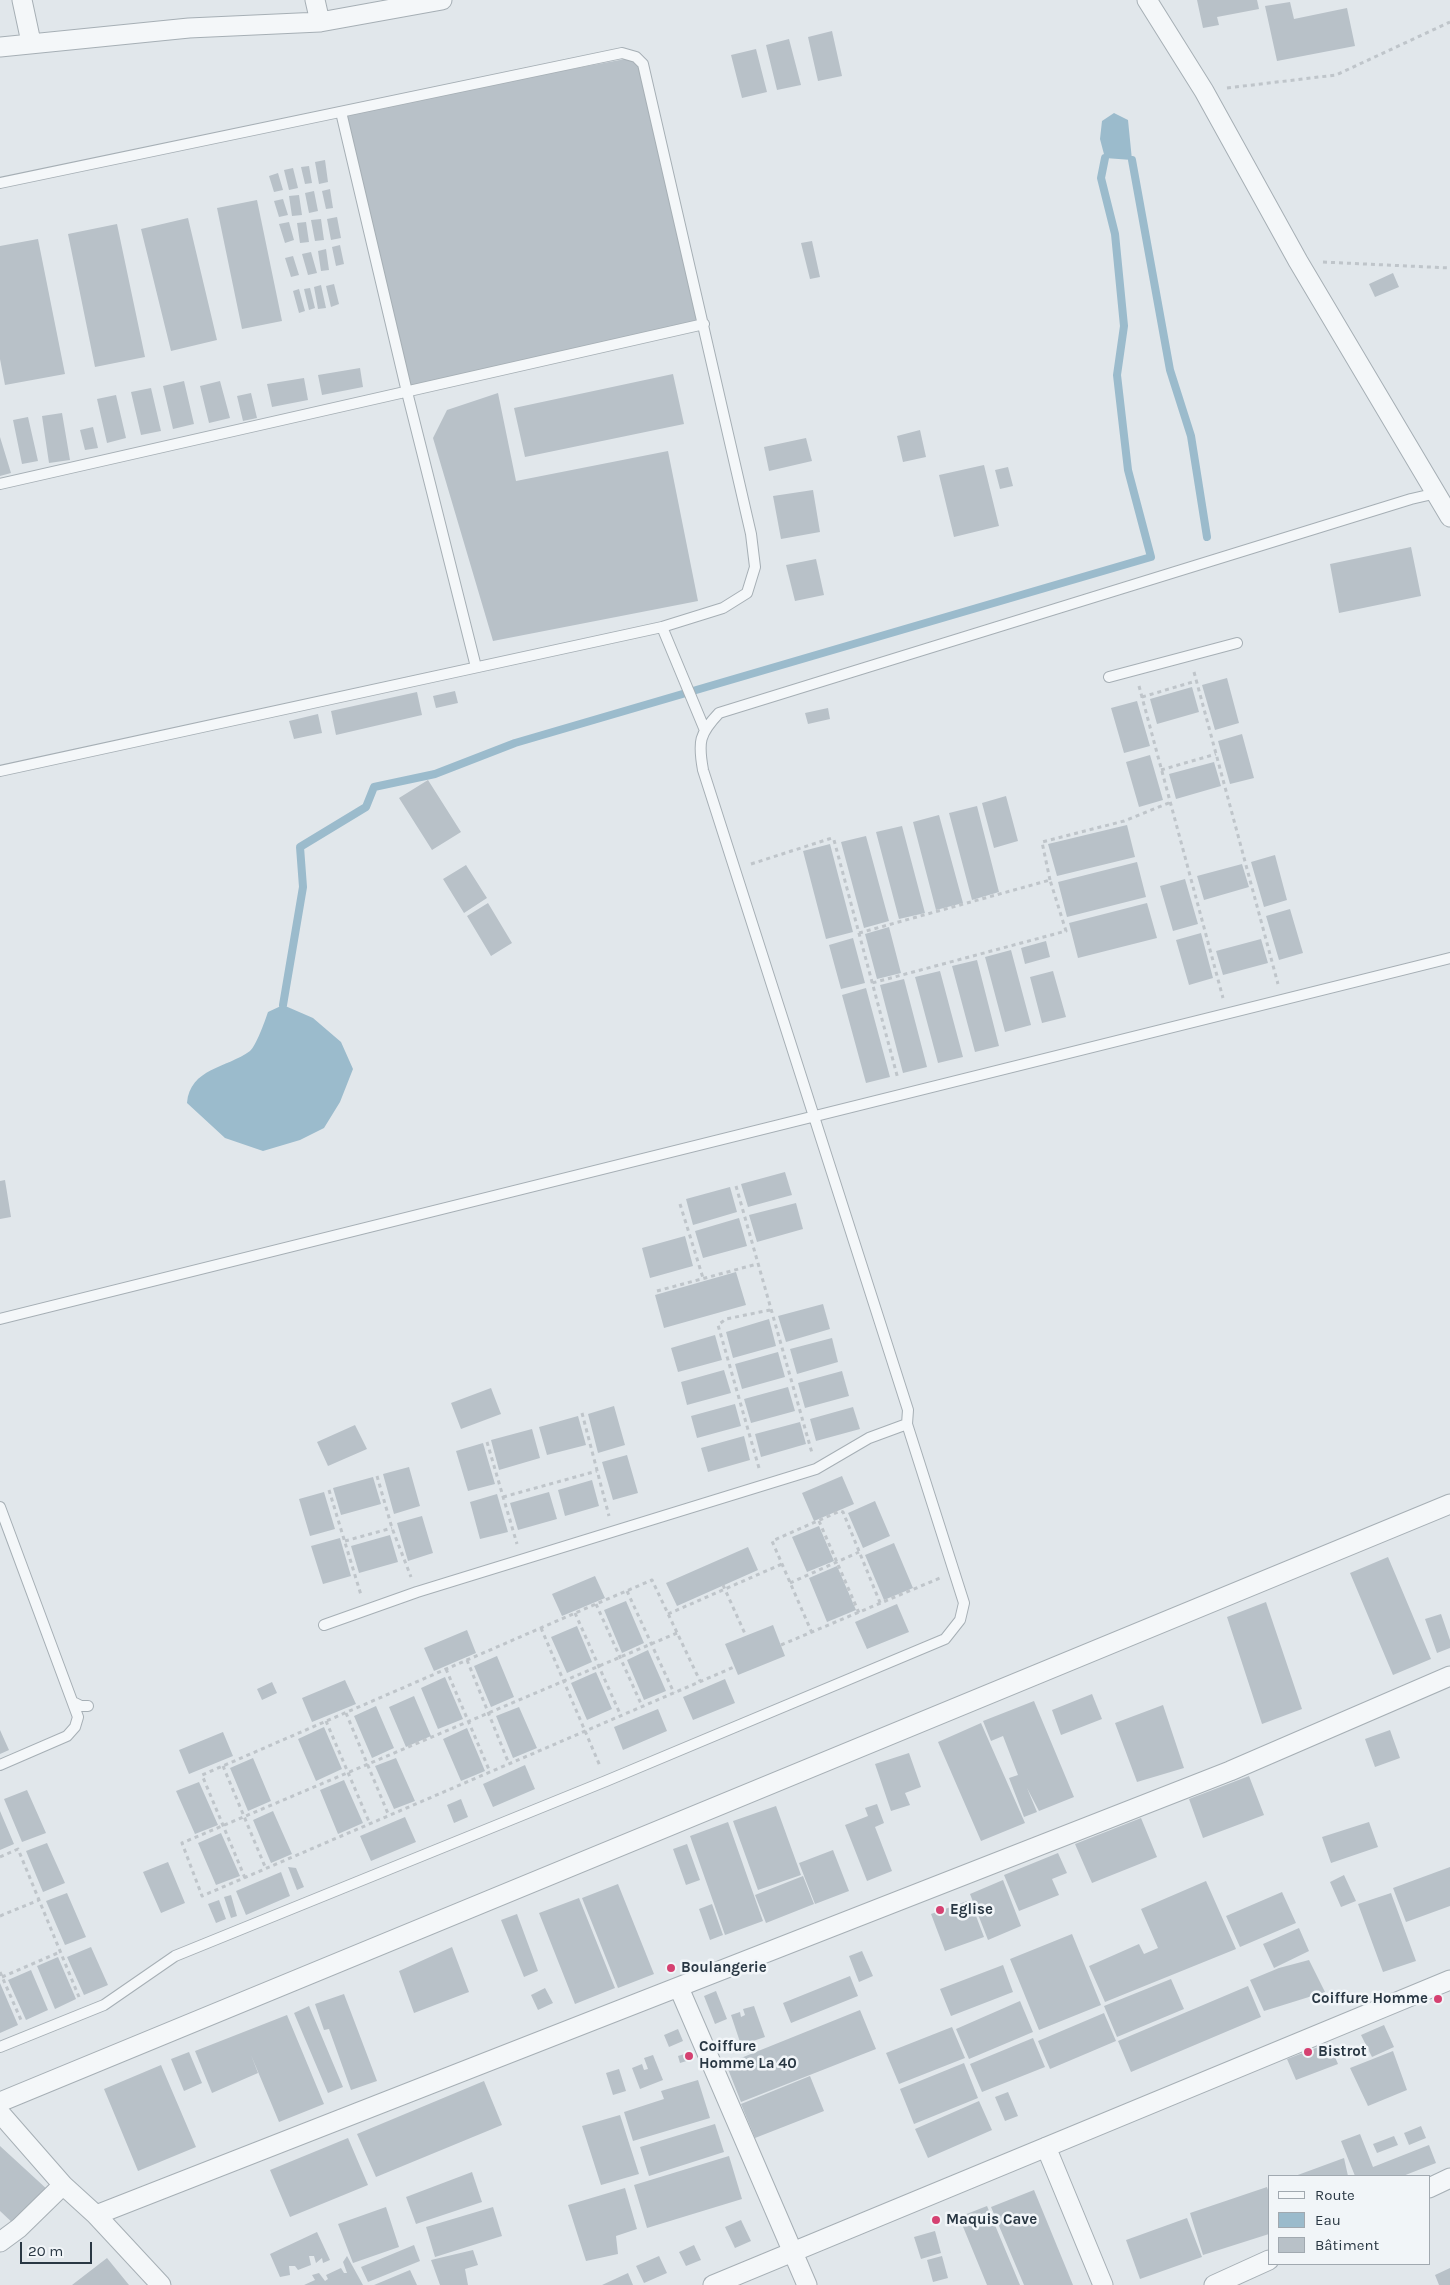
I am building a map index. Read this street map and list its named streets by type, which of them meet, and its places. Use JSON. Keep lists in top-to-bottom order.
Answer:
{
  "places": [
    "Eglise",
    "Boulangerie",
    "Coiffure Homme",
    "Bistrot",
    "Coiffure Homme La 40",
    "Maquis Cave"
  ],
  "legend": ["Route", "Eau", "Bâtiment"],
  "scale_bar": "20 m"
}
